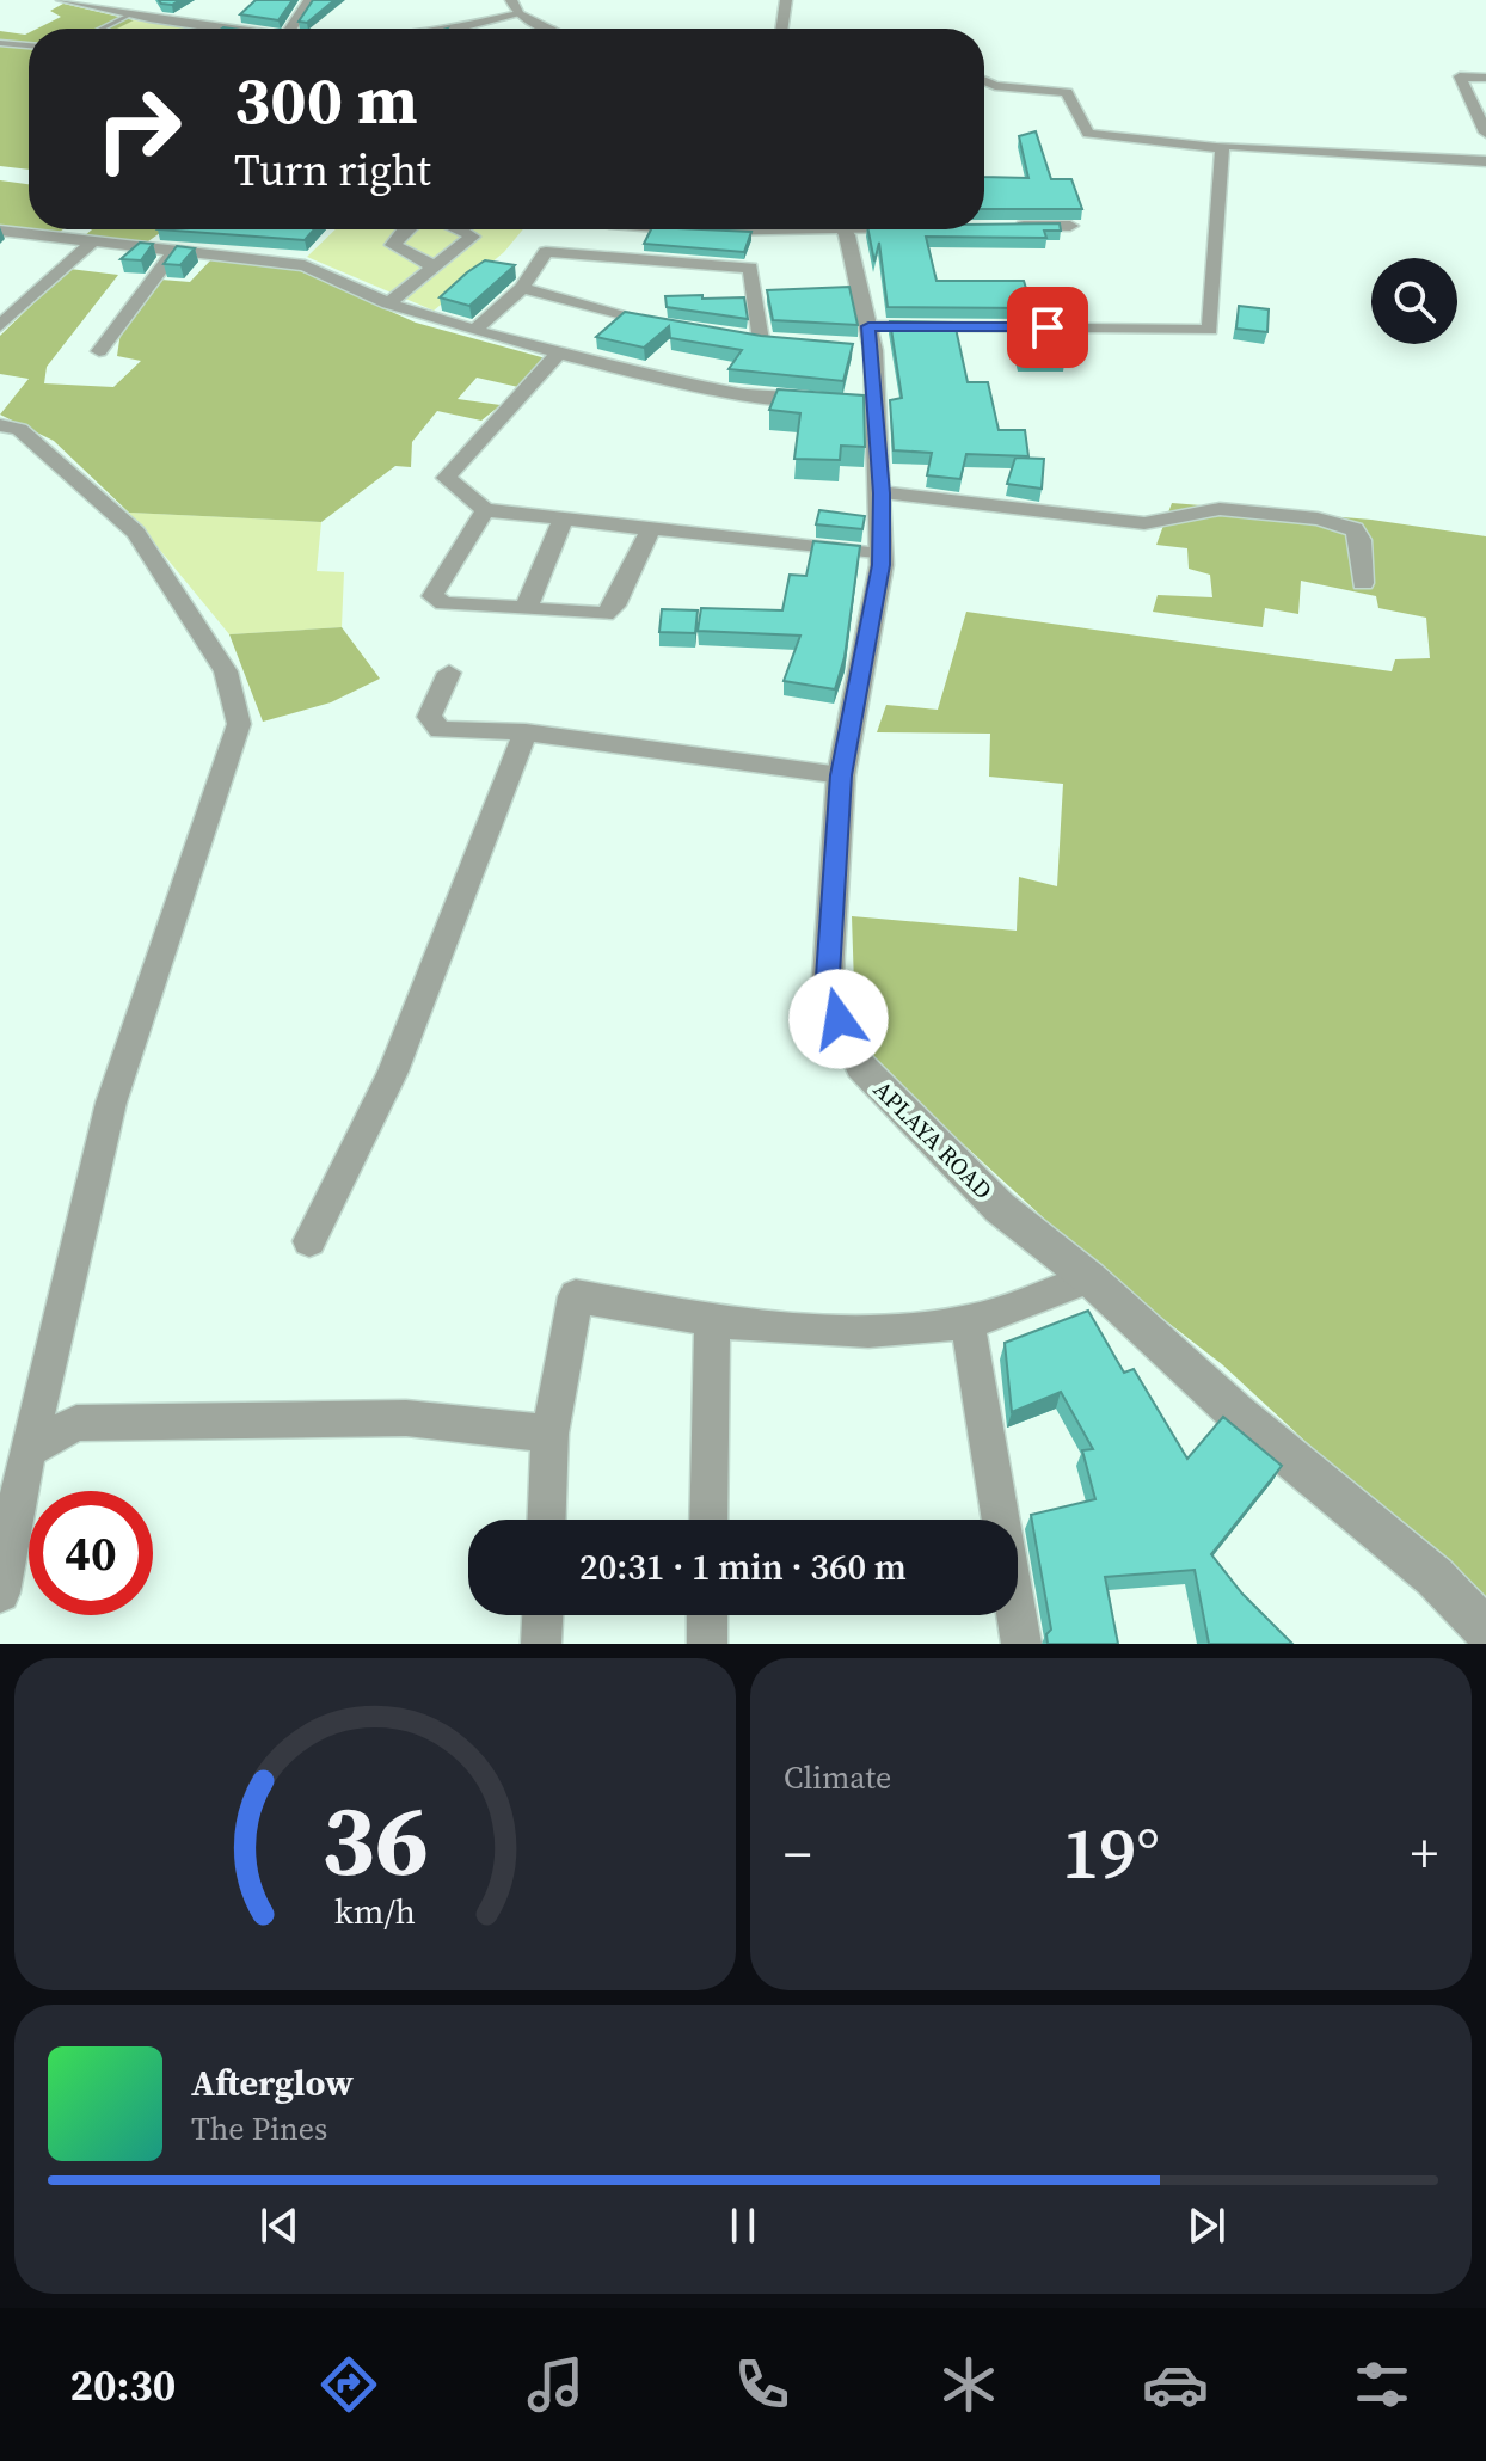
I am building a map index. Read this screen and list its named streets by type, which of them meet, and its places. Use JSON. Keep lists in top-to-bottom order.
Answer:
{
  "streets": {
    "street": ["APLAYA ROAD"]
  },
  "page": {
    "turn": ["300 m", "Turn right"],
    "limit": "40",
    "trip": "20:31 · 1 min · 360 m",
    "tile": "Climate",
    "heat": ["−", "19°", "+"],
    "song": ["Afterglow", "The Pines"],
    "tabs": "20:30",
    "gauge": ["36", "km/h"]
  }
}
